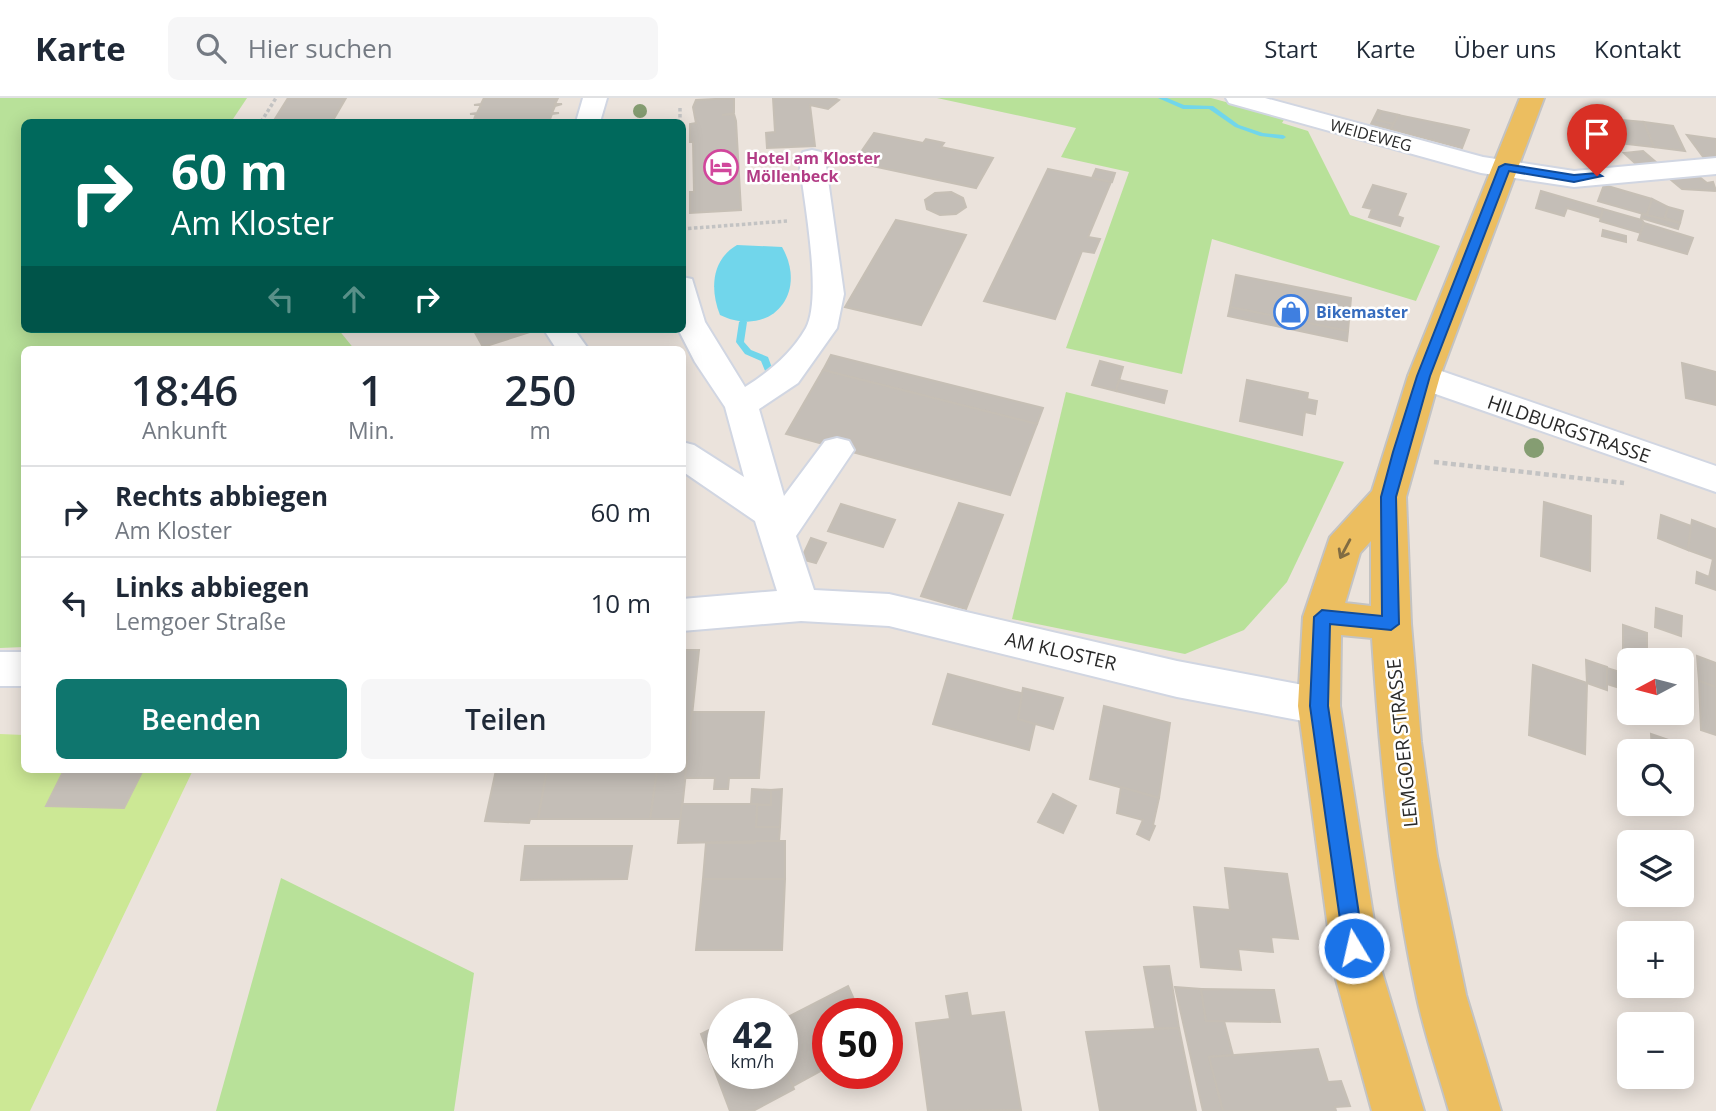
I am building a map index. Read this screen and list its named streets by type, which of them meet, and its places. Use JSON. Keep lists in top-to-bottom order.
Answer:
{
  "streets": {
    "main road": ["LEMGOER STRASSE"],
    "street": ["WEIDEWEG", "HILDBURGSTRASSE", "AM KLOSTER"]
  },
  "crossings": [
    ["WEIDEWEG", "LEMGOER STRASSE"],
    ["HILDBURGSTRASSE", "LEMGOER STRASSE"]
  ],
  "places": {
    "hotel": ["Hotel am Kloster Möllenbeck"],
    "shop": ["Bikemaster"]
  },
  "north": "left",
  "page": {
    "header": "Karte",
    "search": "Hier suchen",
    "nav": [
      "Start",
      "Karte",
      "Über uns",
      "Kontakt"
    ],
    "turn": ["60 m", "Am Kloster"],
    "eta": [
      "18:46",
      "Ankunft",
      "1",
      "Min.",
      "250",
      "m"
    ],
    "list": [
      {
        "name": "Rechts abbiegen",
        "note": "Am Kloster",
        "value": "60 m"
      },
      {
        "name": "Links abbiegen",
        "note": "Lemgoer Straße",
        "value": "10 m"
      }
    ],
    "map_buttons": ["+", "−"],
    "buttons": ["Beenden", "Teilen"],
    "speed": "42 km/h",
    "limit": "50"
  }
}
